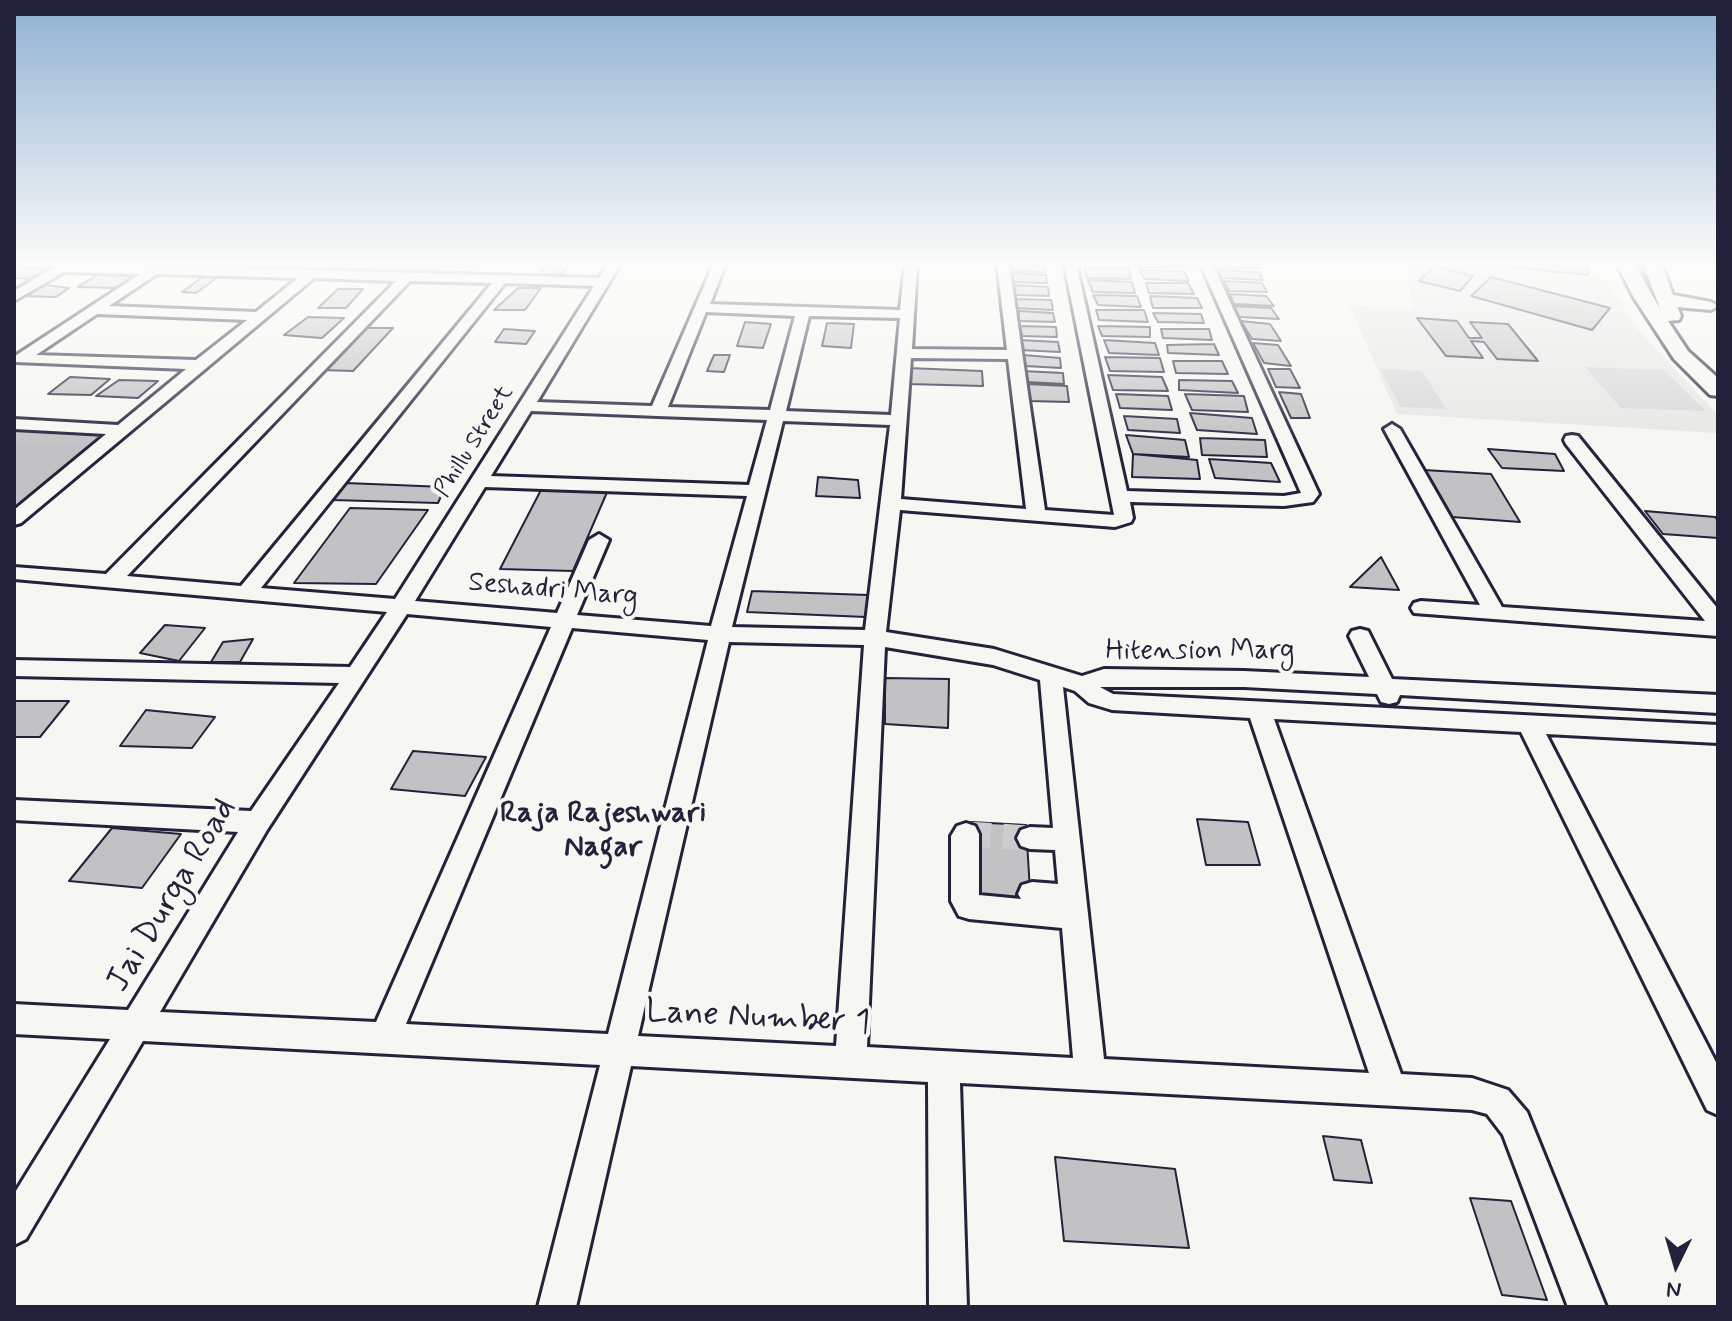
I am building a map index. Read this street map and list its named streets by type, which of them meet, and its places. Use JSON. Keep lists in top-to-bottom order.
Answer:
{
  "streets": {
    "street": [
      "Phillu Street",
      "Seshadri Marg",
      "Hitension Marg",
      "Jai Durga Road",
      "Lane Number 1"
    ]
  },
  "crossings": [
    ["Phillu Street", "Seshadri Marg"],
    ["Phillu Street", "Jai Durga Road"],
    ["Seshadri Marg", "Hitension Marg"],
    ["Seshadri Marg", "Jai Durga Road"],
    ["Jai Durga Road", "Lane Number 1"]
  ],
  "districts": ["Raja Rajeshwari Nagar"],
  "north": "bottom"
}
